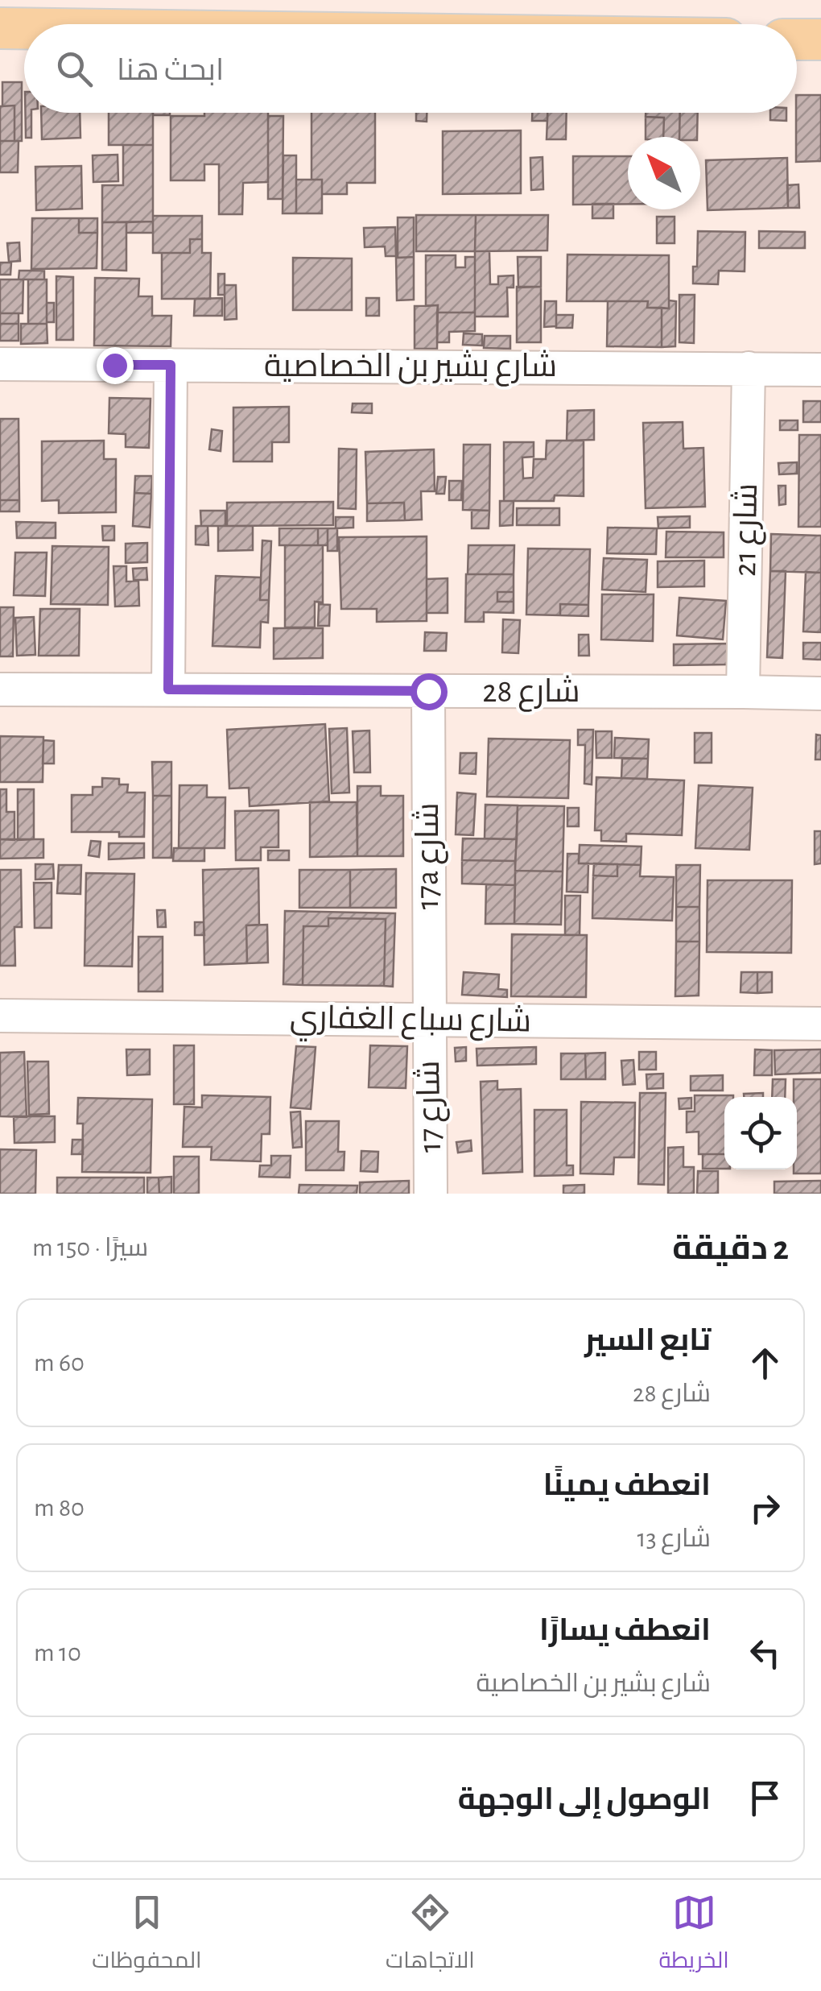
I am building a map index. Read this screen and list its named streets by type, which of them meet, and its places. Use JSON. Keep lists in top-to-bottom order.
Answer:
{
  "streets": {
    "street": [
      "شارع بشير بن الخصاصية",
      "شارع 21",
      "شارع 28",
      "17a شارع",
      "شارع سباع الغفاري",
      "شارع 17"
    ]
  },
  "crossings": [
    ["شارع بشير بن الخصاصية", "شارع 21"],
    ["شارع 21", "شارع 28"],
    ["شارع 28", "17a شارع"],
    ["17a شارع", "شارع سباع الغفاري"],
    ["17a شارع", "شارع 17"],
    ["شارع سباع الغفاري", "شارع 17"]
  ],
  "north": "top left",
  "page": {
    "search": "ابحث هنا",
    "heading": ["2 دقيقة", "سيرًا · 150 m"],
    "list": [
      ["تابع السير", "شارع 28", "60 m"],
      ["انعطف يمينًا", "شارع 13", "80 m"],
      ["انعطف يسارًا", "شارع بشير بن الخصاصية", "10 m"],
      "الوصول إلى الوجهة"
    ],
    "nav": ["الخريطة", "الاتجاهات", "المحفوظات"]
  }
}
